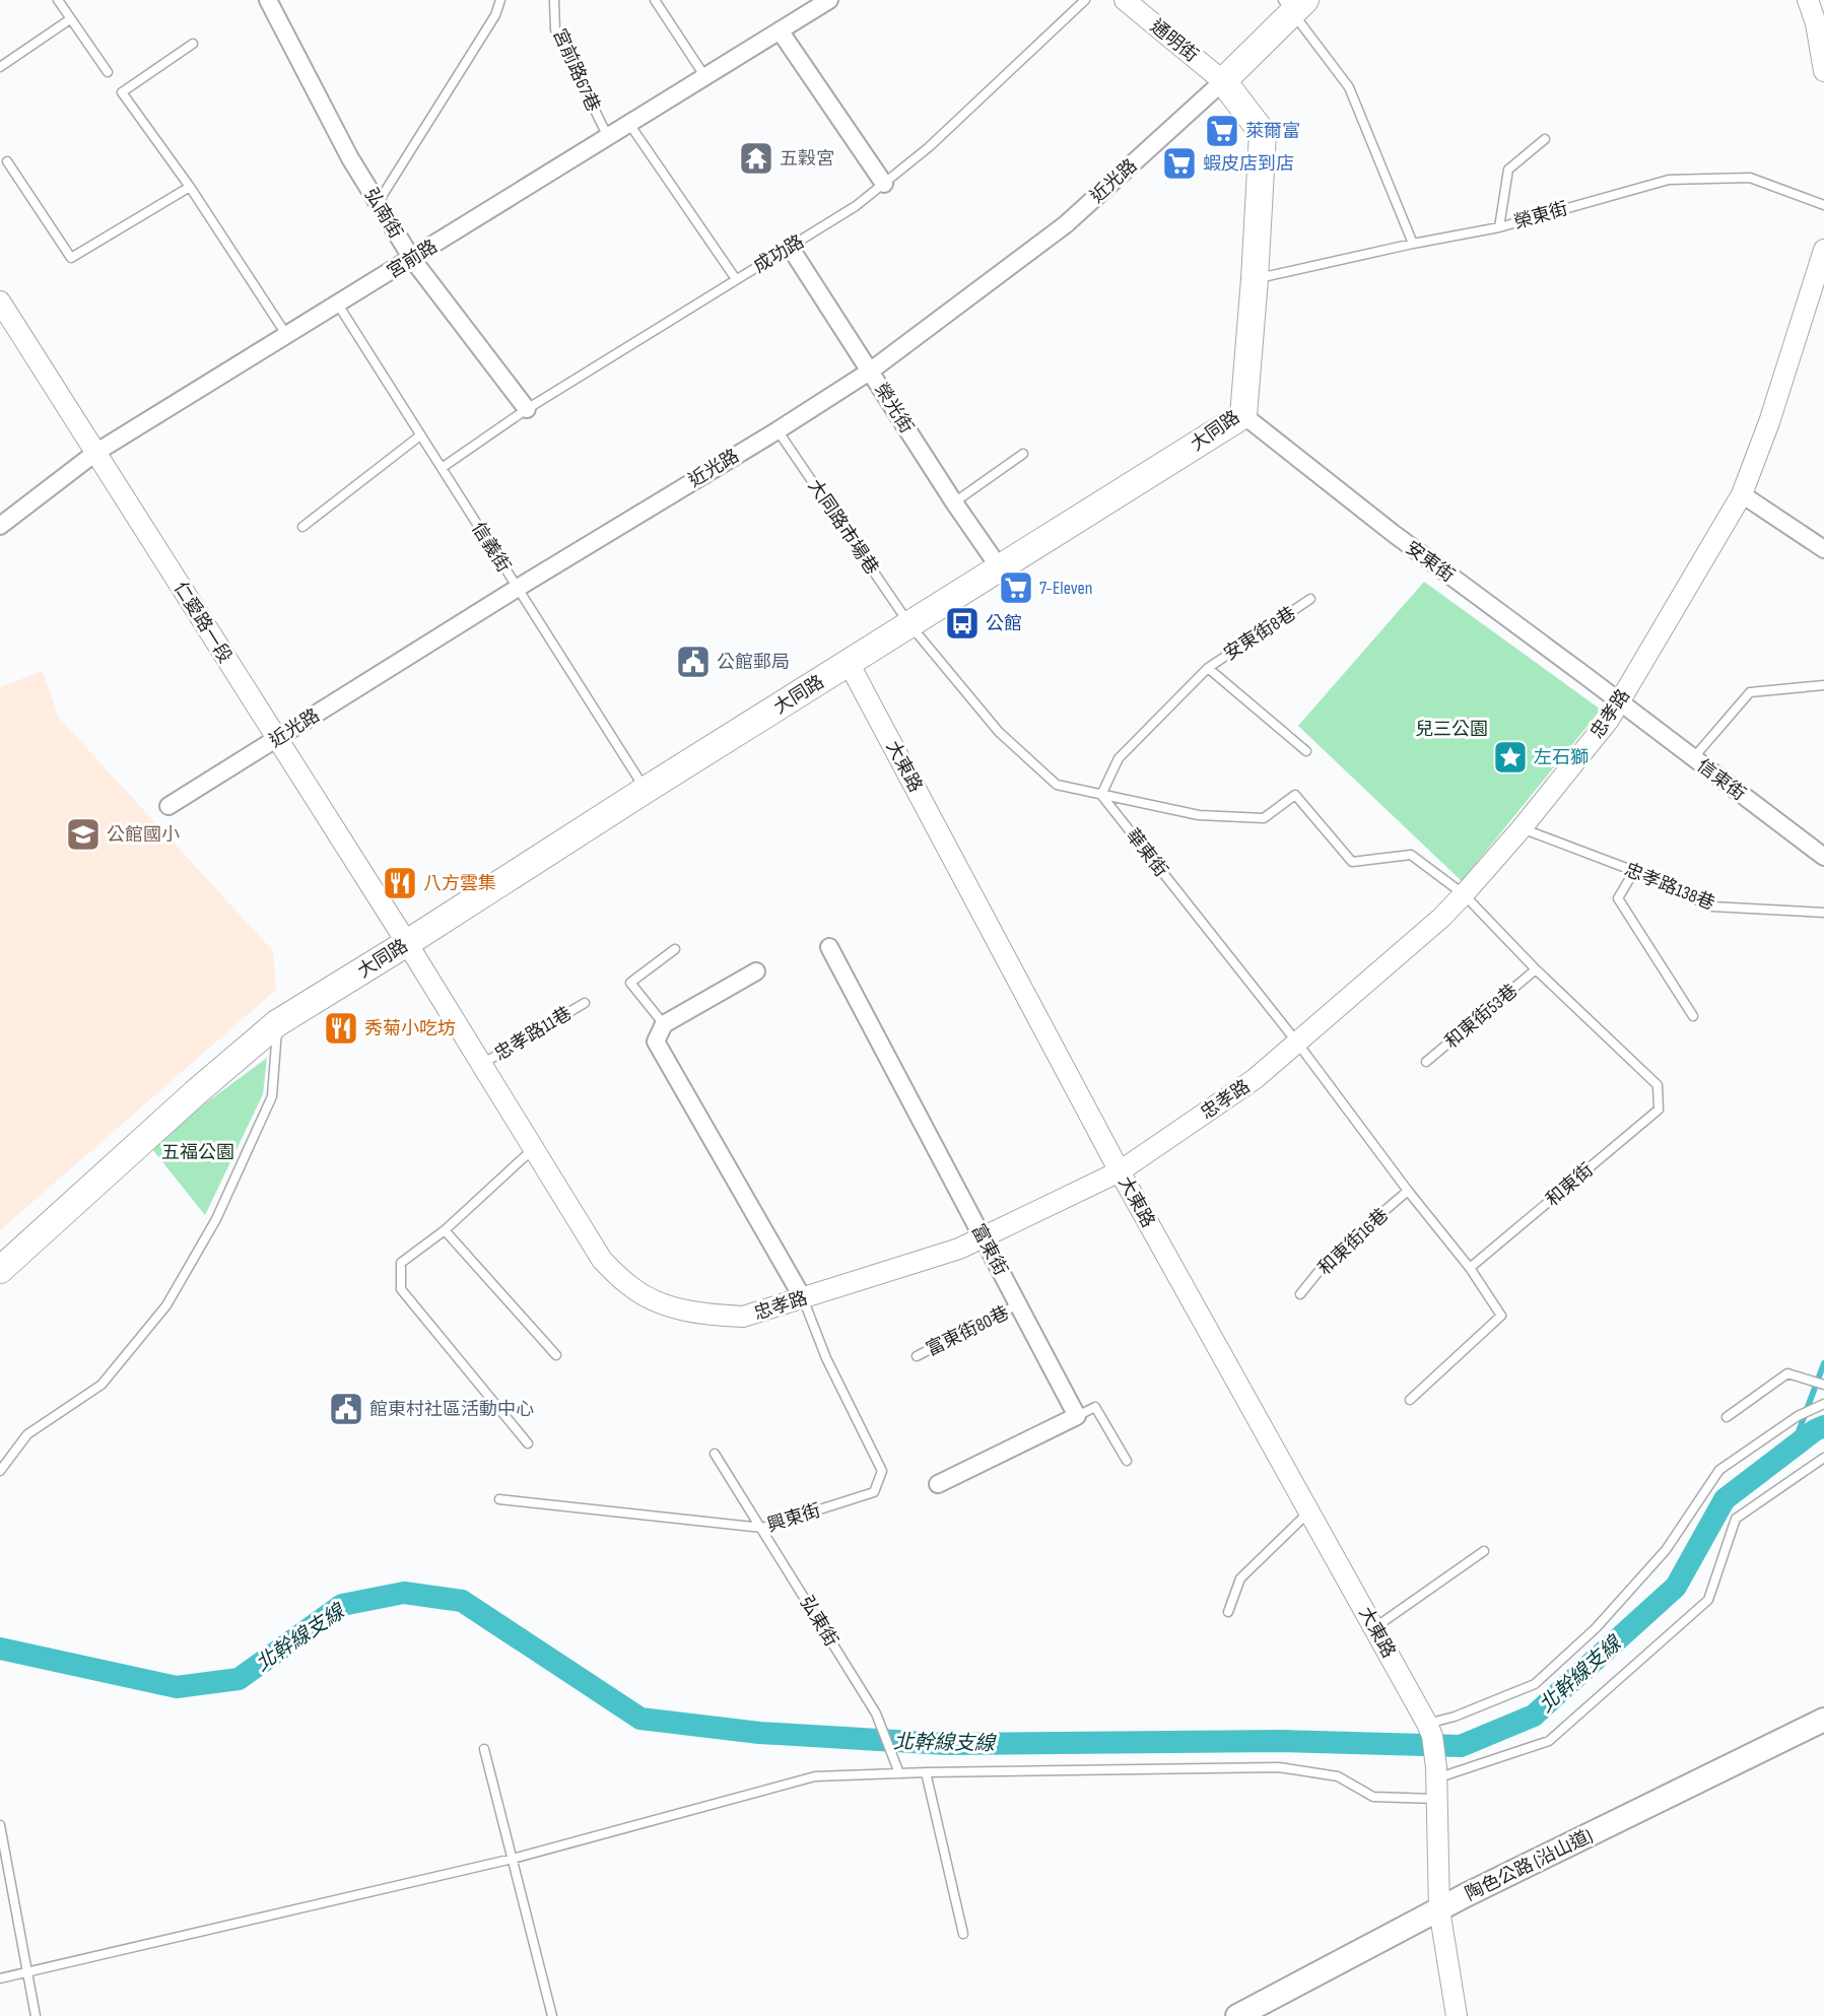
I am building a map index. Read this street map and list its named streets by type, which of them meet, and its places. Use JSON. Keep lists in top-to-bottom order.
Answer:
{
  "streets": {
    "main road": ["大同路", "陶色公路 (沿山道)"],
    "street": [
      "通明街",
      "近光路",
      "弘南街",
      "宮前路",
      "榮光街",
      "安東街",
      "仁愛路一段",
      "忠孝路",
      "大東路",
      "信東街",
      "富東街"
    ],
    "lane": [
      "宮前路67巷",
      "榮東街",
      "成功路",
      "大同路市場巷",
      "信義街",
      "安東街8巷",
      "華東街",
      "忠孝路138巷",
      "和東街53巷",
      "忠孝路11巷",
      "和東街",
      "和東街16巷",
      "富東街80巷",
      "興東街",
      "弘東街"
    ]
  },
  "crossings": [
    ["通明街", "近光路"],
    ["通明街", "大同路"],
    ["宮前路67巷", "宮前路"],
    ["近光路", "榮光街"],
    ["近光路", "大同路"],
    ["近光路", "大同路市場巷"],
    ["近光路", "信義街"],
    ["近光路", "仁愛路一段"],
    ["弘南街", "成功路"],
    ["弘南街", "宮前路"],
    ["榮東街", "大同路"],
    ["成功路", "榮光街"],
    ["成功路", "信義街"],
    ["宮前路", "信義街"],
    ["宮前路", "仁愛路一段"],
    ["榮光街", "大同路"],
    ["大同路", "大同路市場巷"],
    ["大同路", "信義街"],
    ["大同路", "安東街"],
    ["大同路", "仁愛路一段"],
    ["大同路", "忠孝路"],
    ["大同路", "大東路"],
    ["大同路市場巷", "華東街"],
    ["大同路市場巷", "和東街"],
    ["安東街", "忠孝路"],
    ["安東街", "信東街"],
    ["仁愛路一段", "忠孝路"],
    ["忠孝路", "大東路"],
    ["忠孝路", "信東街"],
    ["忠孝路", "華東街"],
    ["忠孝路", "忠孝路138巷"],
    ["忠孝路", "忠孝路11巷"],
    ["忠孝路", "和東街"],
    ["忠孝路", "富東街"],
    ["忠孝路", "興東街"],
    ["華東街", "和東街"],
    ["和東街53巷", "和東街"],
    ["富東街", "富東街80巷"],
    ["興東街", "弘東街"]
  ],
  "water": ["北幹線支線"],
  "parks": ["兒三公園", "五福公園"],
  "places": {
    "supermarket": ["萊爾富", "蝦皮店到店", "7-Eleven"],
    "temple": ["五穀宮"],
    "bus stop": ["公館"],
    "public building": ["公館郵局", "館東村社區活動中心"],
    "place": ["左石獅"],
    "school or university": ["公館國小"],
    "restaurant": ["八方雲集", "秀菊小吃坊"]
  }
}
